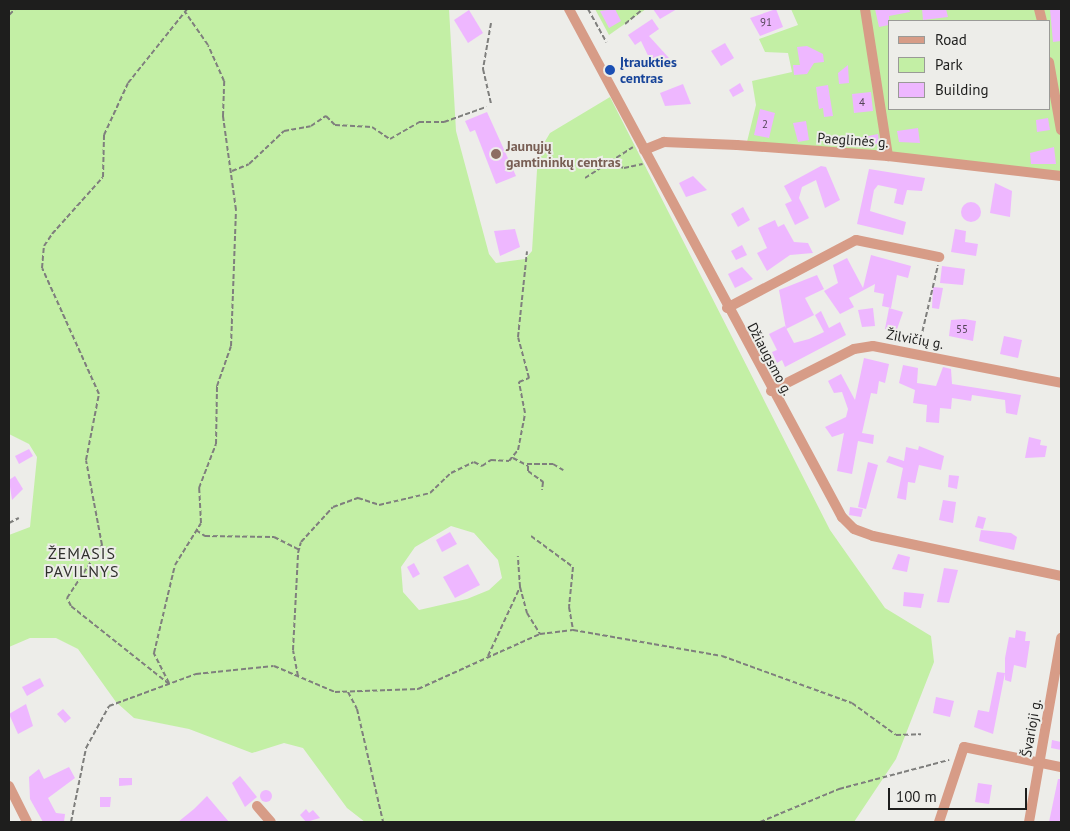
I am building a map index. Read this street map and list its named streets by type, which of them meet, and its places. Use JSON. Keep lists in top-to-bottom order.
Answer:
{
  "streets": {
    "street": [
      "Paeglinės g.",
      "Žilvičių g.",
      "Džiaugsmo g.",
      "Švarioji g."
    ]
  },
  "crossings": [
    ["Paeglinės g.", "Džiaugsmo g."],
    ["Žilvičių g.", "Džiaugsmo g."]
  ],
  "districts": ["ŽEMASIS PAVILNYS"],
  "places": ["Įtraukties centras", "Jaunųjų gamtininkų centras"],
  "house_numbers": [
    "91",
    "4",
    "2",
    "55"
  ],
  "legend": ["Road", "Park", "Building"],
  "scale_bar": "100 m"
}
